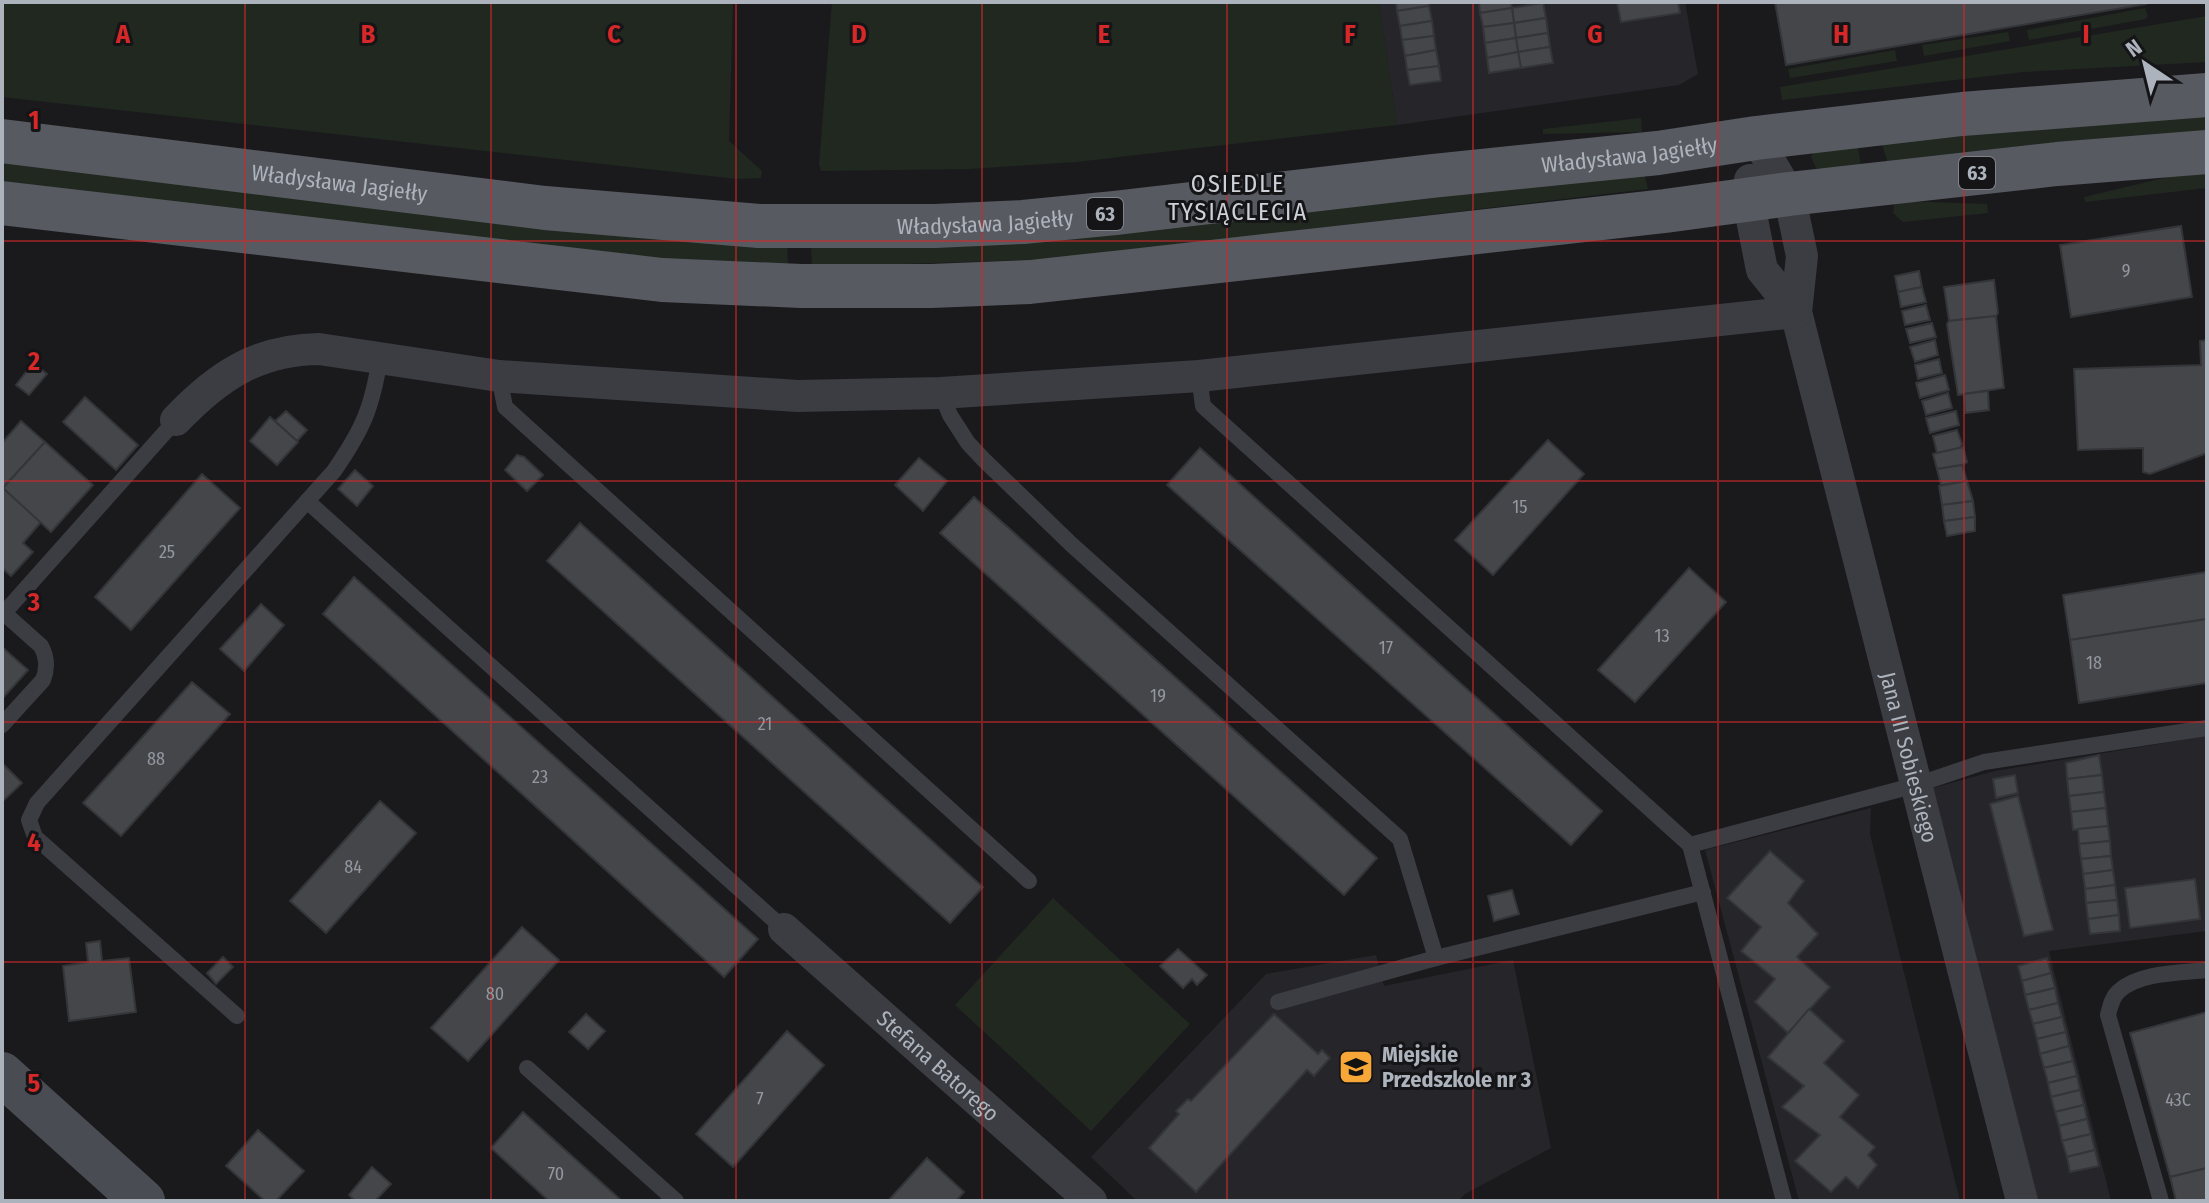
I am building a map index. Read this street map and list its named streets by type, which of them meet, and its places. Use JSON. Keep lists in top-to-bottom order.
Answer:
{
  "streets": {
    "main road": ["Władysława Jagiełły", "63"],
    "street": ["Jana III Sobieskiego", "Stefana Batorego"]
  },
  "crossings": [
    ["Władysława Jagiełły", "Jana III Sobieskiego"],
    ["63", "Jana III Sobieskiego"]
  ],
  "districts": ["OSIEDLE TYSIĄCLECIA"],
  "places": {
    "school or university": ["Miejskie Przedszkole nr 3"]
  },
  "house_numbers": [
    "9",
    "15",
    "25",
    "13",
    "17",
    "18",
    "19",
    "21",
    "88",
    "23",
    "84",
    "80",
    "7",
    "43C",
    "70"
  ],
  "north": "top left",
  "grid": {
    "columns": [
      "A",
      "B",
      "C",
      "D",
      "E",
      "F",
      "G",
      "H",
      "I"
    ],
    "rows": [
      "1",
      "2",
      "3",
      "4",
      "5"
    ]
  }
}
